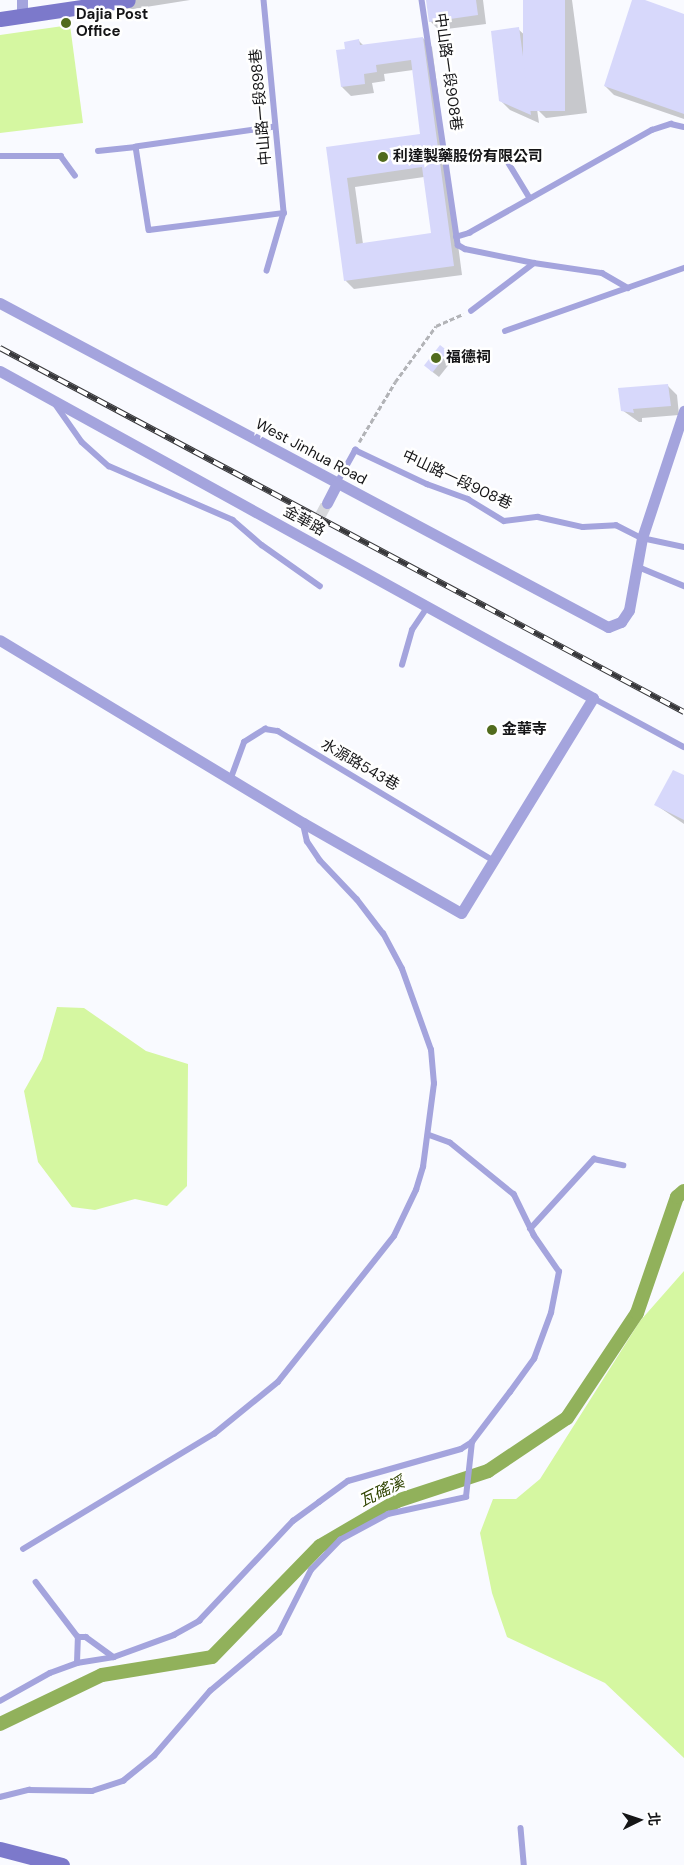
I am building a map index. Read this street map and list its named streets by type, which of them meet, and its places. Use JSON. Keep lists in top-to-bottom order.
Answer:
{
  "streets": {
    "street": ["West Jinhua Road", "金華路"],
    "lane": ["中山路一段908巷", "中山路一段898巷", "水源路543巷"]
  },
  "water": ["瓦磘溪"],
  "places": [
    "Dajia Post Office",
    "利達製藥股份有限公司",
    "福德祠",
    "金華寺"
  ],
  "north": "right"
}
